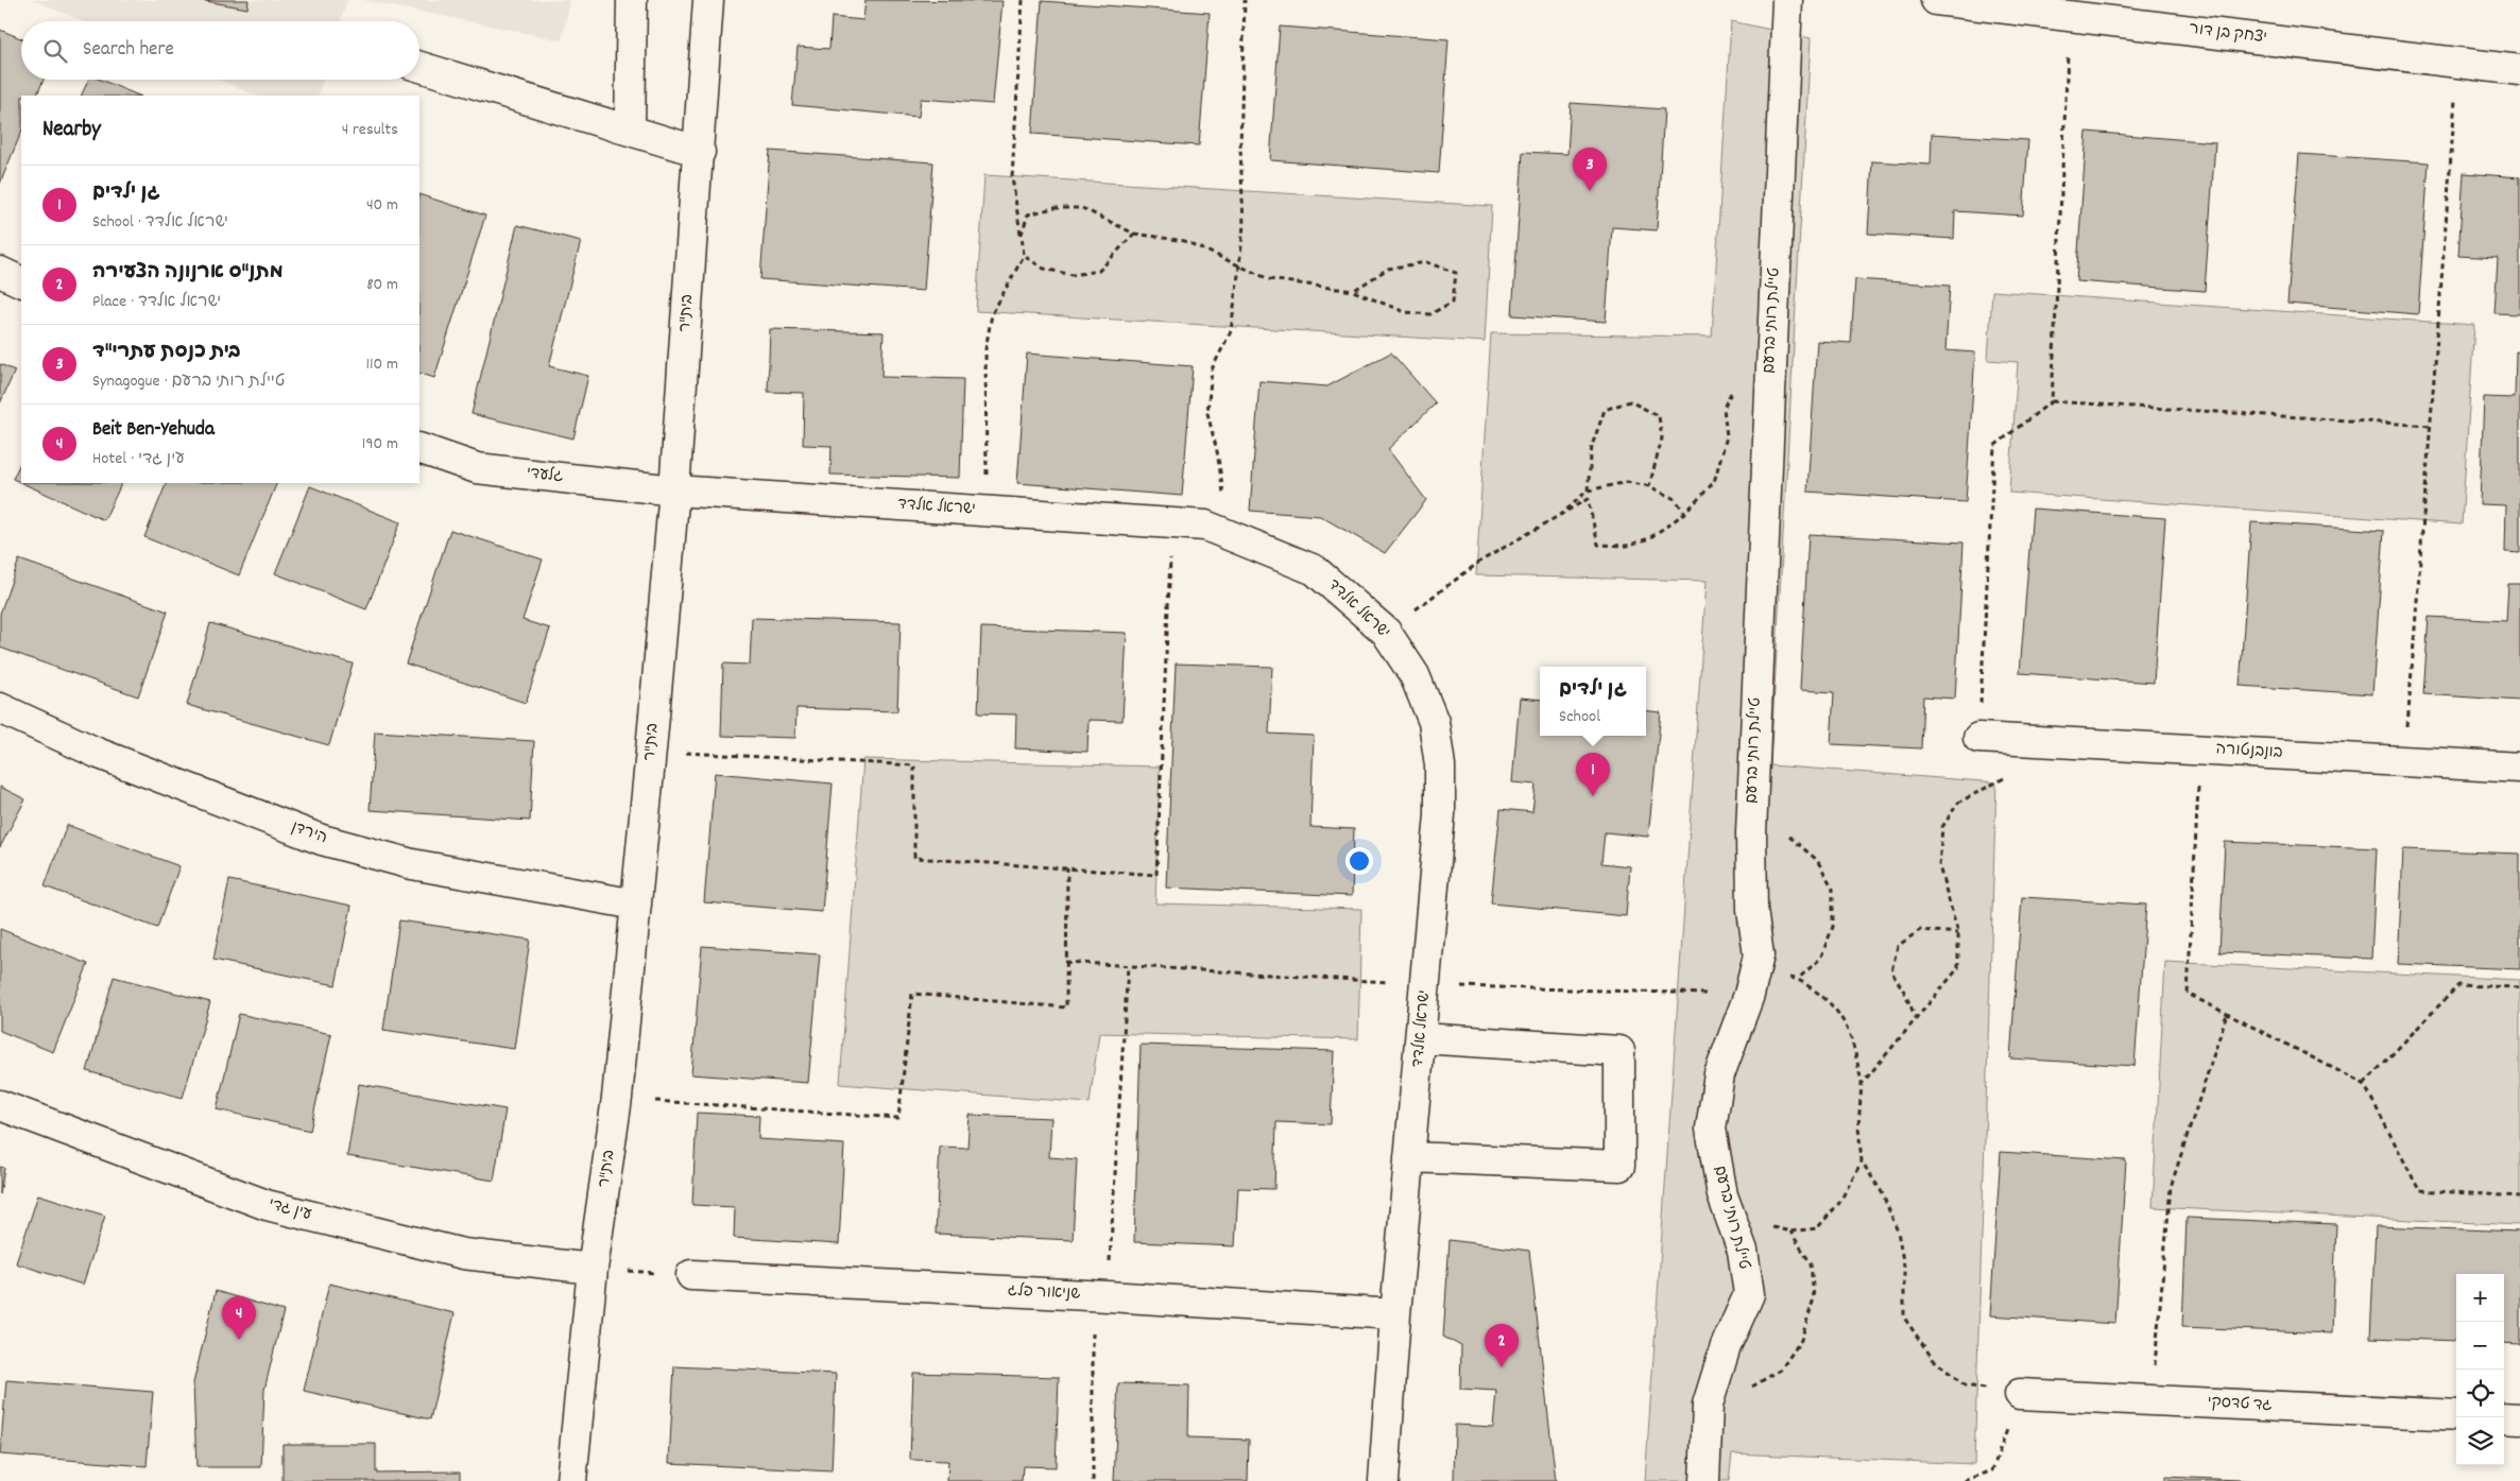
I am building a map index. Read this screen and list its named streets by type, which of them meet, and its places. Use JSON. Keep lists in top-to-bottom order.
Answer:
{
  "streets": {
    "street": [
      "יצחק בן דור",
      "בית\"ר",
      "טיילת רותי ברעם",
      "גלעדי",
      "ישראל אלדד",
      "בונבנטורה",
      "הירדן",
      "עין גדי",
      "שניאור פלג",
      "גד טדסקי"
    ]
  },
  "crossings": [
    ["בית\"ר", "גלעדי"],
    ["בית\"ר", "ישראל אלדד"],
    ["בית\"ר", "הירדן"],
    ["בית\"ר", "עין גדי"],
    ["גלעדי", "ישראל אלדד"],
    ["ישראל אלדד", "שניאור פלג"]
  ],
  "page": {
    "search": "Search here",
    "heading": ["Nearby", "4 results"],
    "pins": [
      "3",
      "1",
      "4",
      "2"
    ],
    "list": [
      {
        "mark": "1",
        "name": "גן ילדים",
        "note": "School · ישראל אלדד",
        "value": "40 m"
      },
      {
        "mark": "2",
        "name": "מתנ\"ס ארנונה הצעירה",
        "note": "Place · ישראל אלדד",
        "value": "80 m"
      },
      {
        "mark": "3",
        "name": "בית כנסת עתרי\"ד",
        "note": "Synagogue · טיילת רותי ברעם",
        "value": "110 m"
      },
      {
        "mark": "4",
        "name": "Beit Ben-Yehuda",
        "note": "Hotel · עין גדי",
        "value": "190 m"
      }
    ],
    "popup": ["גן ילדים", "School"],
    "map_buttons": ["+", "−"]
  }
}
